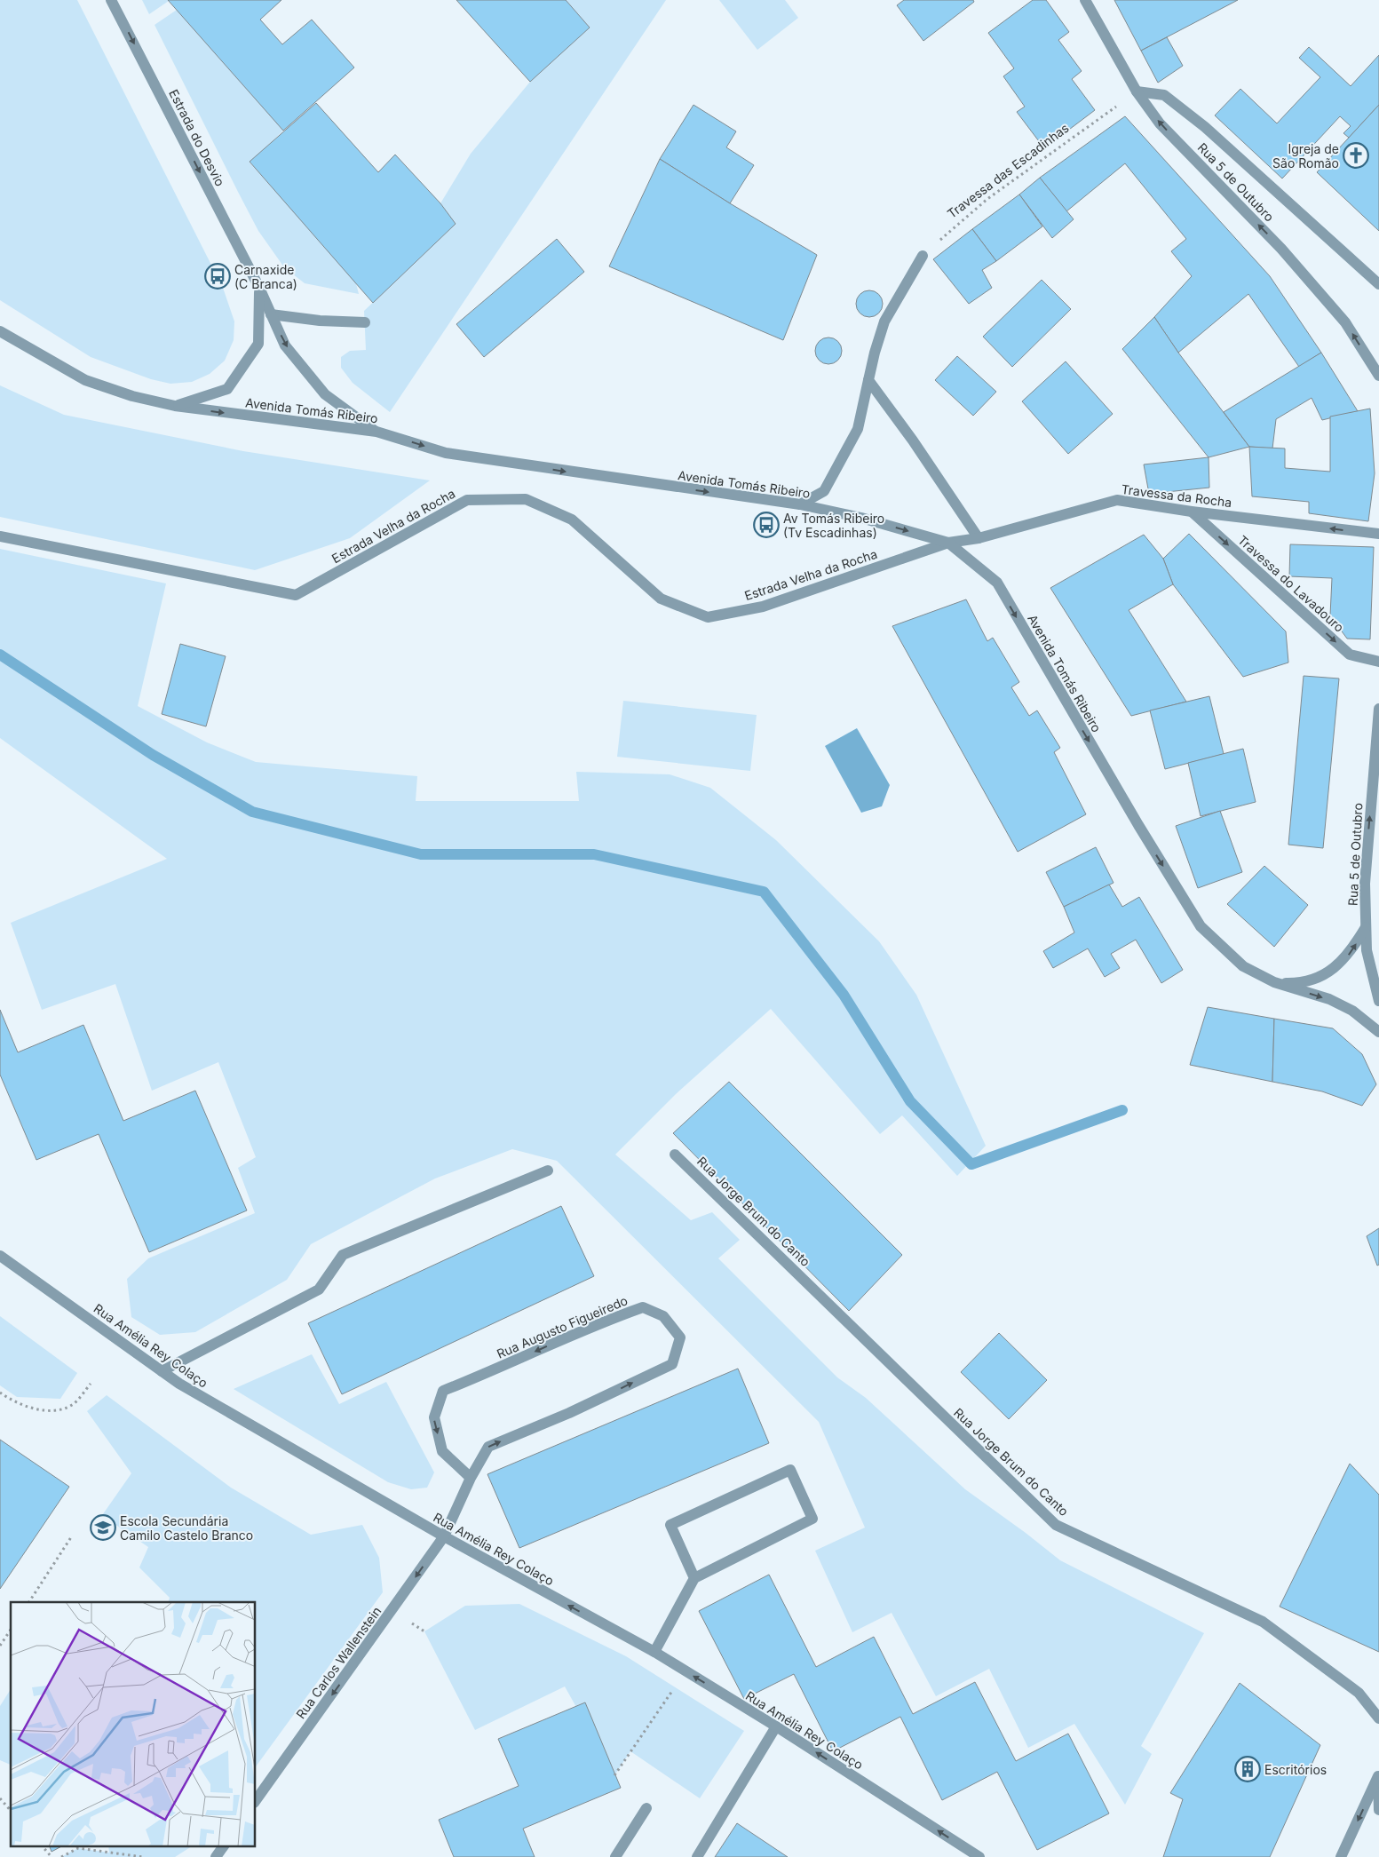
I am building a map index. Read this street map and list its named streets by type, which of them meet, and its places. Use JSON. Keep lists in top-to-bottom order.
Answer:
{
  "streets": {
    "street": [
      "Estrada do Desvio",
      "Rua 5 de Outubro",
      "Avenida Tomás Ribeiro",
      "Travessa da Rocha",
      "Estrada Velha da Rocha",
      "Travessa do Lavadouro",
      "Rua Jorge Brum do Canto",
      "Rua Augusto Figueiredo",
      "Rua Amélia Rey Colaço",
      "Rua Carlos Wallenstein"
    ],
    "path": ["Travessa das Escadinhas"]
  },
  "crossings": [
    ["Estrada do Desvio", "Avenida Tomás Ribeiro"],
    ["Travessa das Escadinhas", "Rua 5 de Outubro"],
    ["Rua 5 de Outubro", "Avenida Tomás Ribeiro"],
    ["Avenida Tomás Ribeiro", "Travessa da Rocha"],
    ["Avenida Tomás Ribeiro", "Estrada Velha da Rocha"],
    ["Travessa da Rocha", "Estrada Velha da Rocha"],
    ["Travessa da Rocha", "Travessa do Lavadouro"],
    ["Rua Augusto Figueiredo", "Rua Carlos Wallenstein"],
    ["Rua Amélia Rey Colaço", "Rua Carlos Wallenstein"]
  ],
  "one_way": [
    "Estrada do Desvio",
    "Rua 5 de Outubro",
    "Avenida Tomás Ribeiro",
    "Travessa da Rocha",
    "Travessa do Lavadouro",
    "Rua Amélia Rey Colaço",
    "Rua Carlos Wallenstein"
  ],
  "places": {
    "church": ["Igreja de São Romão"],
    "bus stop": ["Carnaxide (C Branca)", "Av Tomás Ribeiro (Tv Escadinhas)"],
    "school or university": ["Escola Secundária Camilo Castelo Branco"],
    "building": ["Escritórios"]
  }
}
